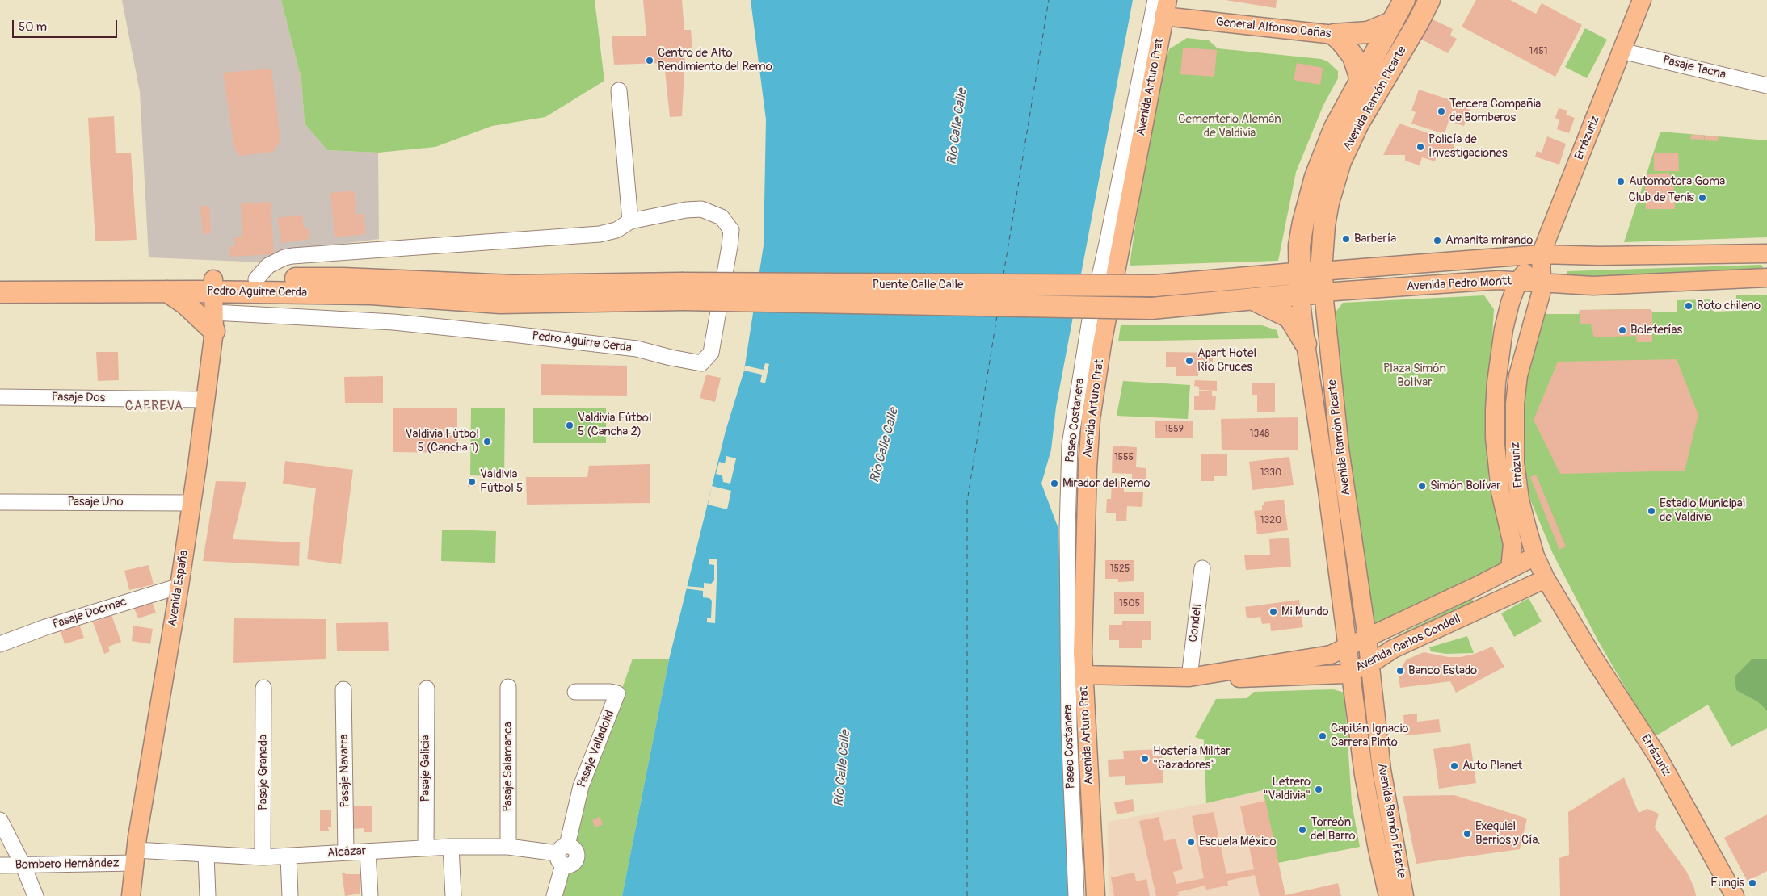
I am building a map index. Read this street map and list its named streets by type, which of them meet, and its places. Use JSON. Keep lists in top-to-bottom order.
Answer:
{
  "streets": {
    "highway": [
      "Avenida Ramón Picarte",
      "Avenida Pedro Montt",
      "Puente Calle Calle",
      "Pedro Aguirre Cerda"
    ],
    "main road": [
      "General Alfonso Cañas",
      "Avenida Arturo Prat",
      "Errázuriz",
      "Avenida España",
      "Avenida Carlos Condell"
    ],
    "street": [
      "Pasaje Tacna",
      "Pasaje Dos",
      "Paseo Costanera",
      "Pasaje Uno",
      "Pasaje Docmac",
      "Condell",
      "Pasaje Valladolid",
      "Pasaje Salamanca",
      "Pasaje Galicia",
      "Pasaje Navarra",
      "Pasaje Granada",
      "Alcázar",
      "Bombero Hernández"
    ]
  },
  "crossings": [
    ["General Alfonso Cañas", "Avenida Arturo Prat"],
    ["General Alfonso Cañas", "Avenida Ramón Picarte"],
    ["Pasaje Tacna", "Errázuriz"],
    ["Avenida Arturo Prat", "Avenida Carlos Condell"],
    ["Avenida Ramón Picarte", "Avenida Pedro Montt"],
    ["Avenida Ramón Picarte", "Avenida Carlos Condell"],
    ["Errázuriz", "Avenida Pedro Montt"],
    ["Errázuriz", "Avenida Carlos Condell"],
    ["Avenida Pedro Montt", "Puente Calle Calle"],
    ["Puente Calle Calle", "Pedro Aguirre Cerda"],
    ["Pedro Aguirre Cerda", "Avenida España"],
    ["Pasaje Dos", "Avenida España"],
    ["Pasaje Uno", "Avenida España"],
    ["Avenida España", "Pasaje Docmac"],
    ["Avenida España", "Alcázar"],
    ["Avenida España", "Bombero Hernández"],
    ["Condell", "Avenida Carlos Condell"],
    ["Pasaje Valladolid", "Alcázar"],
    ["Pasaje Salamanca", "Alcázar"],
    ["Pasaje Galicia", "Alcázar"],
    ["Pasaje Navarra", "Alcázar"],
    ["Pasaje Granada", "Alcázar"],
    ["Alcázar", "Bombero Hernández"]
  ],
  "districts": ["CAPREVA"],
  "water": ["Río Calle Calle"],
  "parks": ["Cementerio Alemán de Valdivia", "Plaza Simón Bolívar"],
  "places": [
    "Centro de Alto Rendimiento del Remo",
    "Tercera Compañia de Bomberos",
    "Policía de Investigaciones",
    "Automotora Goma",
    "Club de Tenis",
    "Barbería",
    "Amanita mirando",
    "Roto chileno",
    "Boleterías",
    "Apart Hotel Río Cruces",
    "Valdivia Fútbol 5 (Cancha 2)",
    "Valdivia Fútbol 5 (Cancha 1)",
    "Valdivia Fútbol 5",
    "Mirador del Remo",
    "Simón Bolívar",
    "Estadio Municipal de Valdivia",
    "Mi Mundo",
    "Banco Estado",
    "Capitán Ignacio Carrera Pinto",
    "Hostería Militar \"Cazadores\"",
    "Auto Planet",
    "Letrero \"Valdivia\"",
    "Torreón del Barro",
    "Exequiel Berrios y Cía.",
    "Escuela México",
    "Fungis"
  ],
  "house_numbers": [
    "1451",
    "1559",
    "1348",
    "1555",
    "1330",
    "1320",
    "1525",
    "1505"
  ],
  "scale_bar": "50 m"
}
